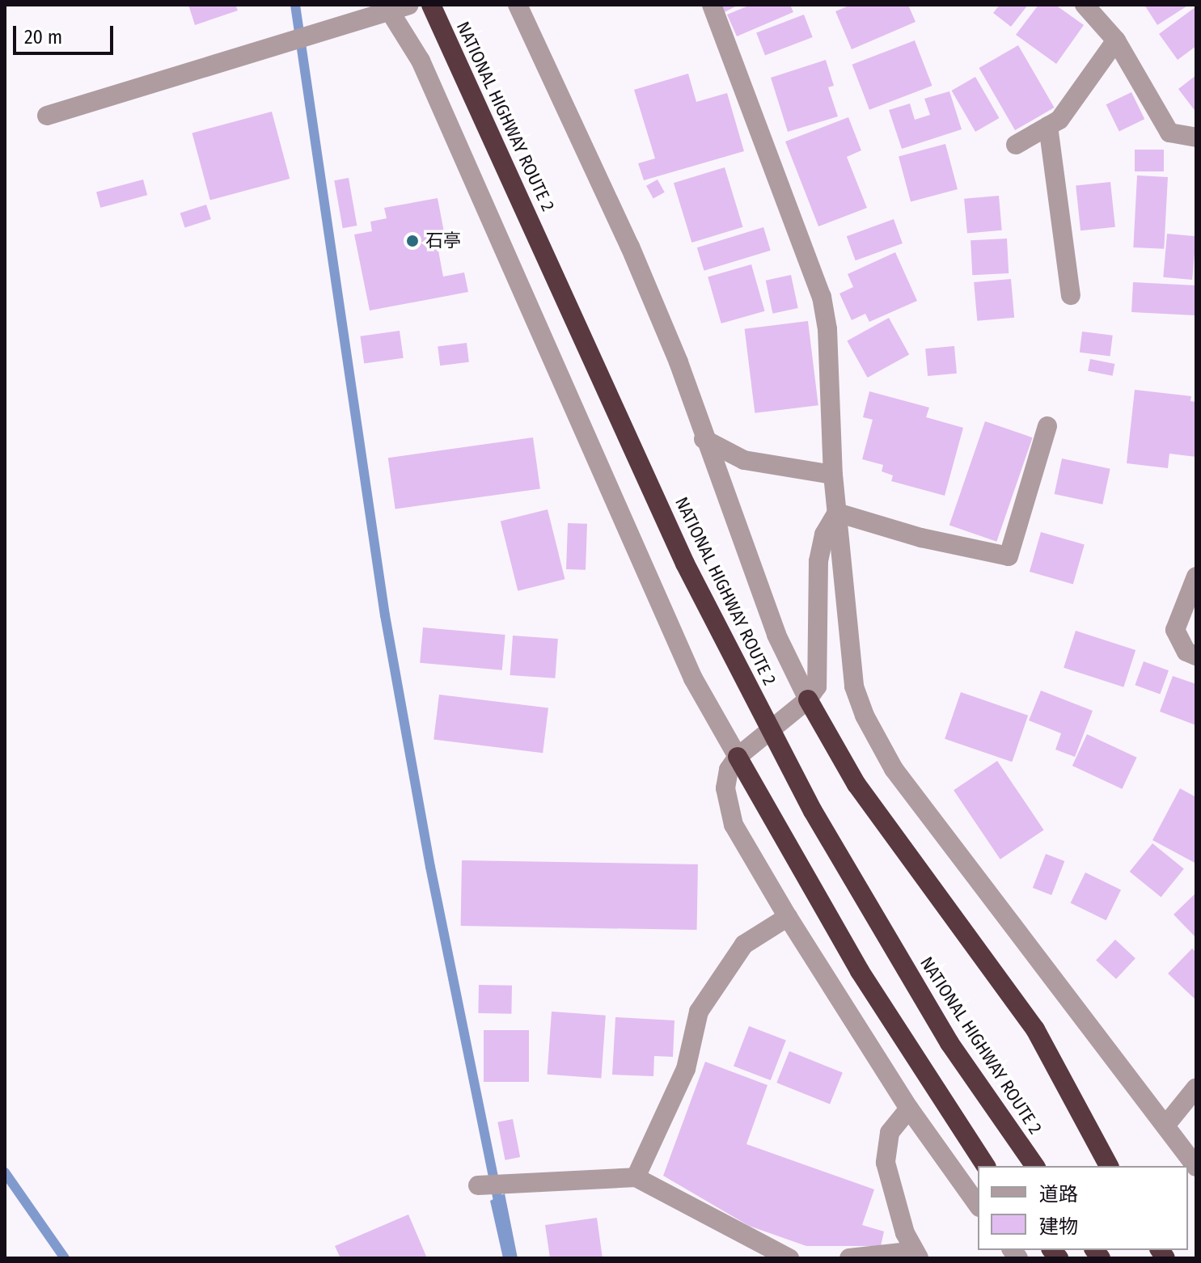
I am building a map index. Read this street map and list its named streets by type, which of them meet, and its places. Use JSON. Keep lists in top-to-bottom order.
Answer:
{
  "streets": {
    "highway": ["NATIONAL HIGHWAY ROUTE 2"]
  },
  "places": ["石亭"],
  "legend": ["道路", "建物"],
  "scale_bar": "20 m"
}
